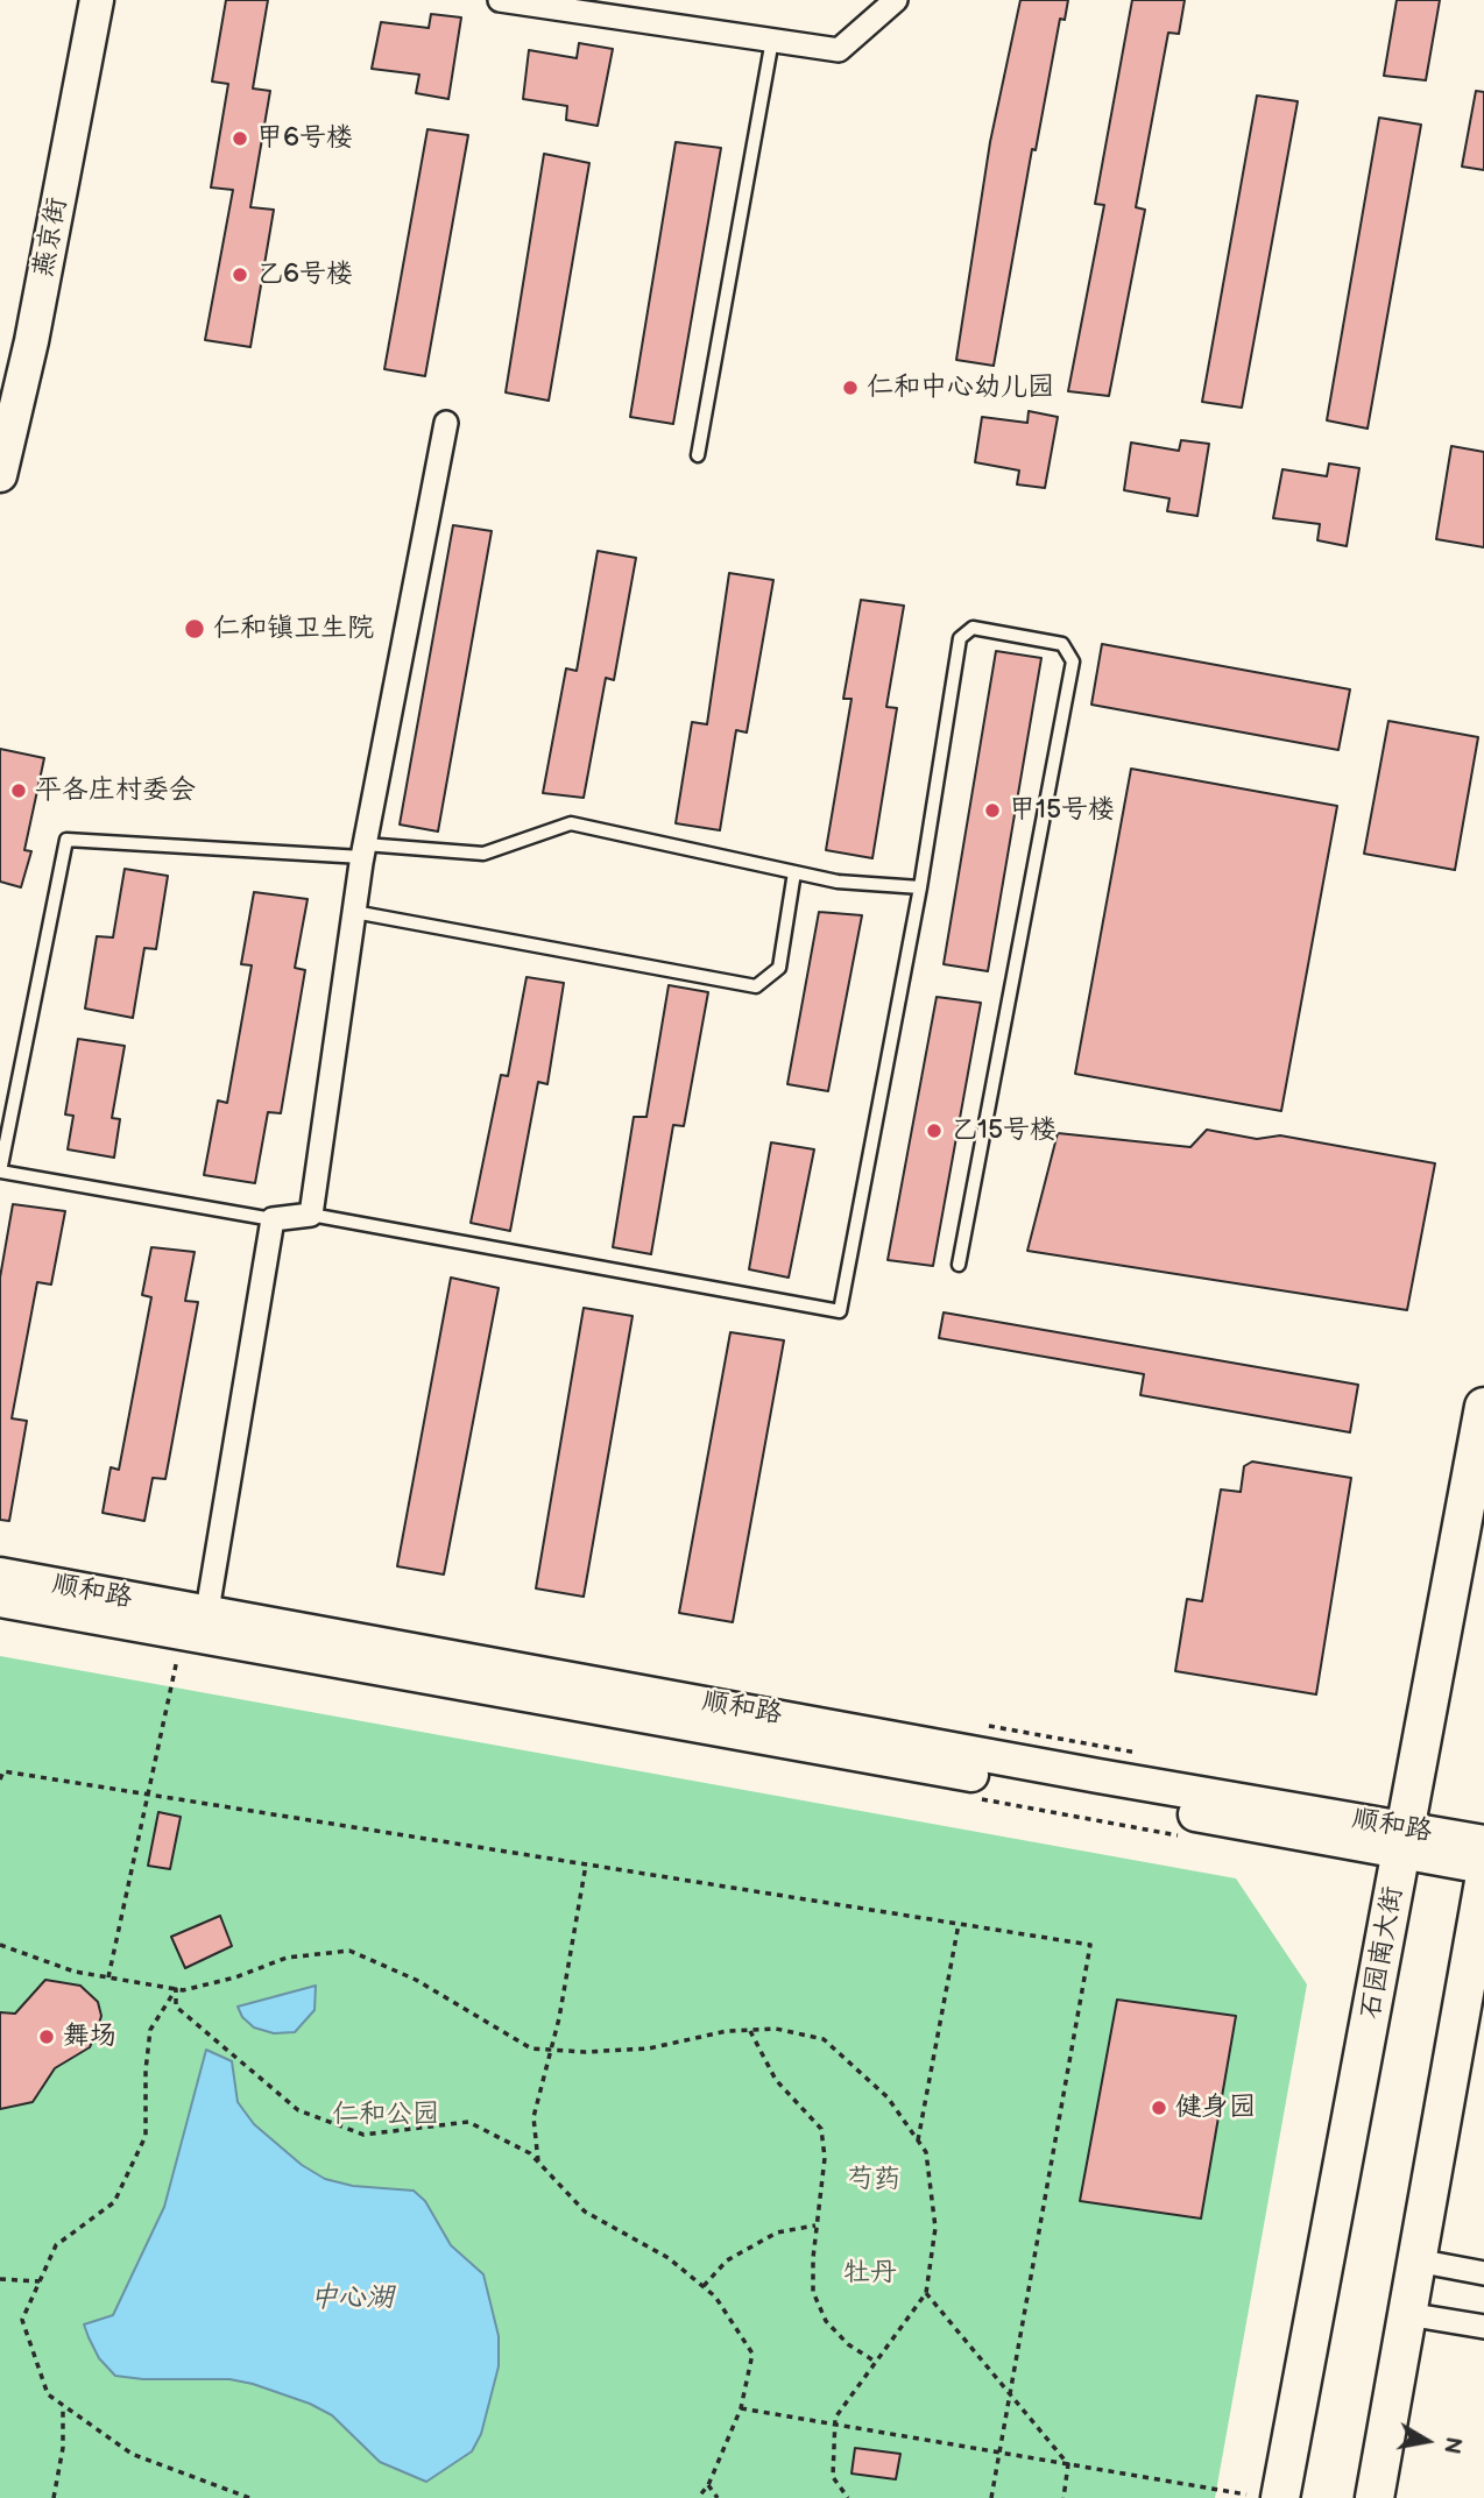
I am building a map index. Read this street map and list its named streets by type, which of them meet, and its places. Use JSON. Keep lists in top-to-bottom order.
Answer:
{
  "streets": {
    "main road": ["燕京街", "顺和路", "石园南大街"]
  },
  "crossings": [
    ["顺和路", "石园南大街"]
  ],
  "water": ["中心湖"],
  "parks": ["仁和公园", "芍药", "牡丹"],
  "places": [
    "甲6号楼",
    "乙6号楼",
    "仁和中心幼儿园",
    "仁和镇卫生院",
    "平各庄村委会",
    "甲15号楼",
    "乙15号楼",
    "舞场",
    "健身园"
  ],
  "north": "right"
}
